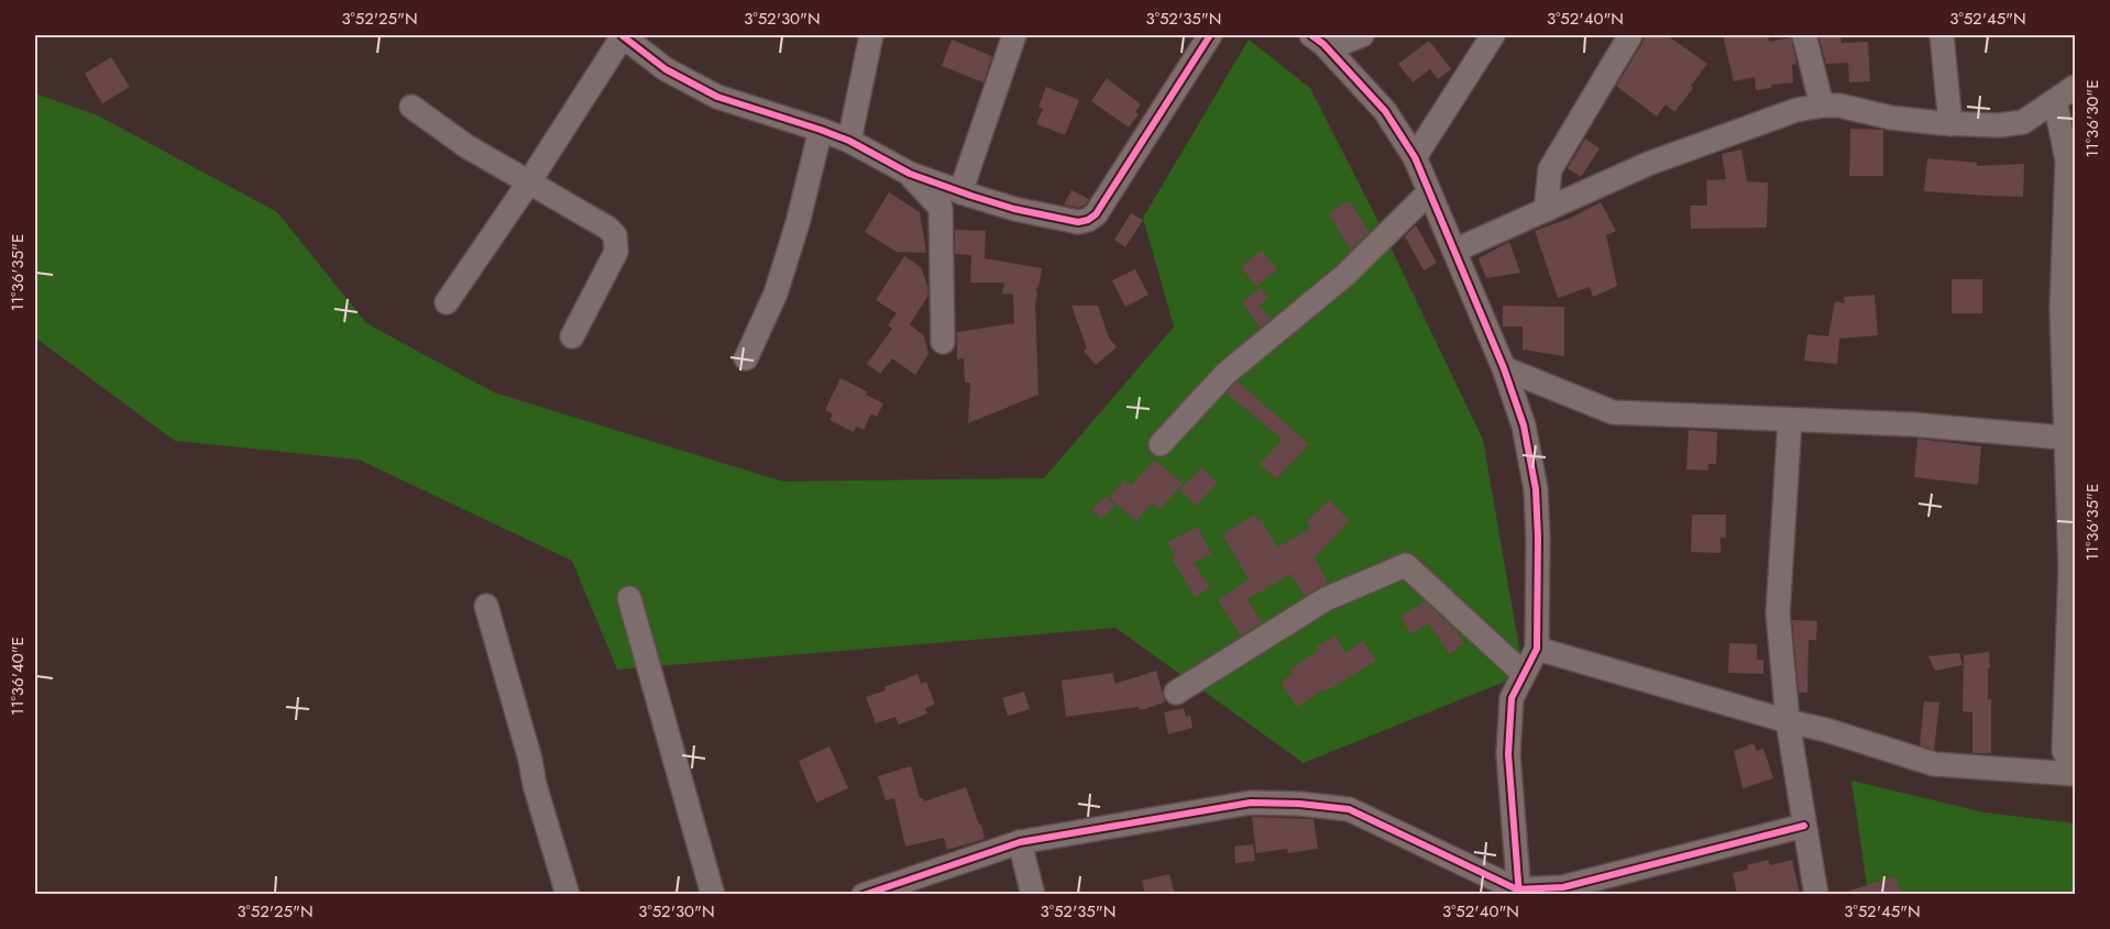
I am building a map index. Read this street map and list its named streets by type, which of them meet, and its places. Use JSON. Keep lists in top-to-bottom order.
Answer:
{
  "coordinates": [
    "3°52'25\"N",
    "3°52'30\"N",
    "3°52'35\"N",
    "3°52'40\"N",
    "3°52'45\"N",
    "11°36'30\"E",
    "11°36'35\"E",
    "11°36'40\"E"
  ]
}
